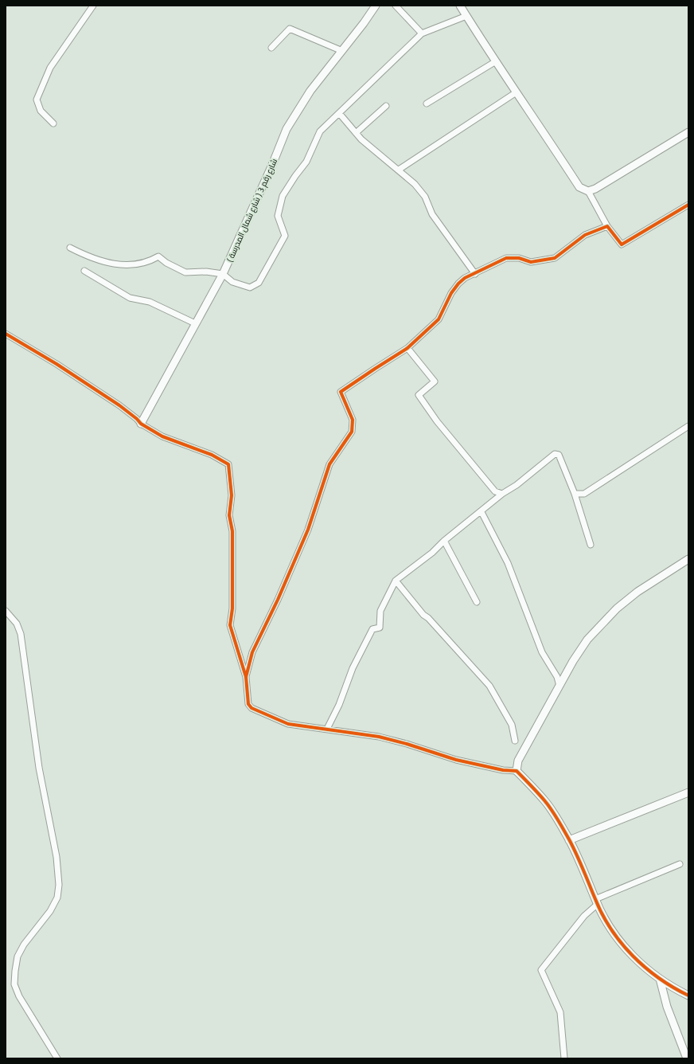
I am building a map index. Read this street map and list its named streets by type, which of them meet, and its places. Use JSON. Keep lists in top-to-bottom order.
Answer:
{
  "streets": {
    "street": ["شارع رقم 3 ( شارع شمال المدرسة )"]
  }
}
